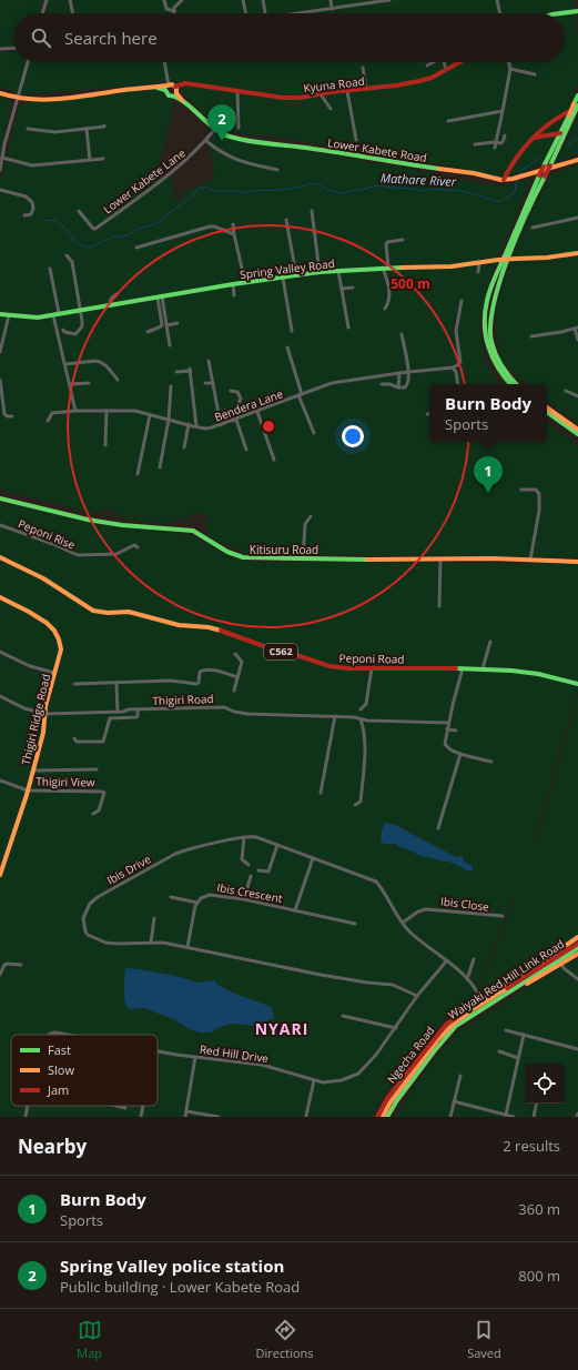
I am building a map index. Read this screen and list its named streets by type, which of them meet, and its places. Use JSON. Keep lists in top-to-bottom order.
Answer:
{
  "streets": {
    "main road": [
      "Kyuna Road",
      "Lower Kabete Road",
      "Spring Valley Road",
      "Kitisuru Road",
      "C562",
      "Peponi Road",
      "Thigiri Ridge Road",
      "Waiyaki Red Hill Link Road",
      "Ngecha Road"
    ],
    "street": [
      "Lower Kabete Lane",
      "Bendera Lane",
      "Peponi Rise",
      "Thigiri Road",
      "Thigiri View",
      "Ibis Drive",
      "Ibis Crescent",
      "Ibis Close",
      "Red Hill Drive"
    ]
  },
  "crossings": [
    ["Kyuna Road", "Lower Kabete Road"],
    ["Lower Kabete Road", "Lower Kabete Lane"],
    ["Thigiri Road", "Thigiri Ridge Road"],
    ["Thigiri Ridge Road", "Thigiri View"],
    ["Ibis Drive", "Ibis Crescent"],
    ["Ibis Drive", "Ibis Close"],
    ["Ibis Drive", "Red Hill Drive"],
    ["Ibis Drive", "Ngecha Road"],
    ["Waiyaki Red Hill Link Road", "Ngecha Road"]
  ],
  "districts": ["NYARI"],
  "water": ["Mathare River"],
  "legend": ["Fast", "Slow", "Jam"],
  "page": {
    "search": "Search here",
    "pins": ["2", "1"],
    "popup": ["Burn Body", "Sports"],
    "heading": ["Nearby", "2 results"],
    "list": [
      {
        "mark": "1",
        "name": "Burn Body",
        "note": "Sports",
        "value": "360 m"
      },
      {
        "mark": "2",
        "name": "Spring Valley police station",
        "note": "Public building · Lower Kabete Road",
        "value": "800 m"
      }
    ],
    "nav": ["Map", "Directions", "Saved"]
  },
  "rings": ["500 m"]
}
